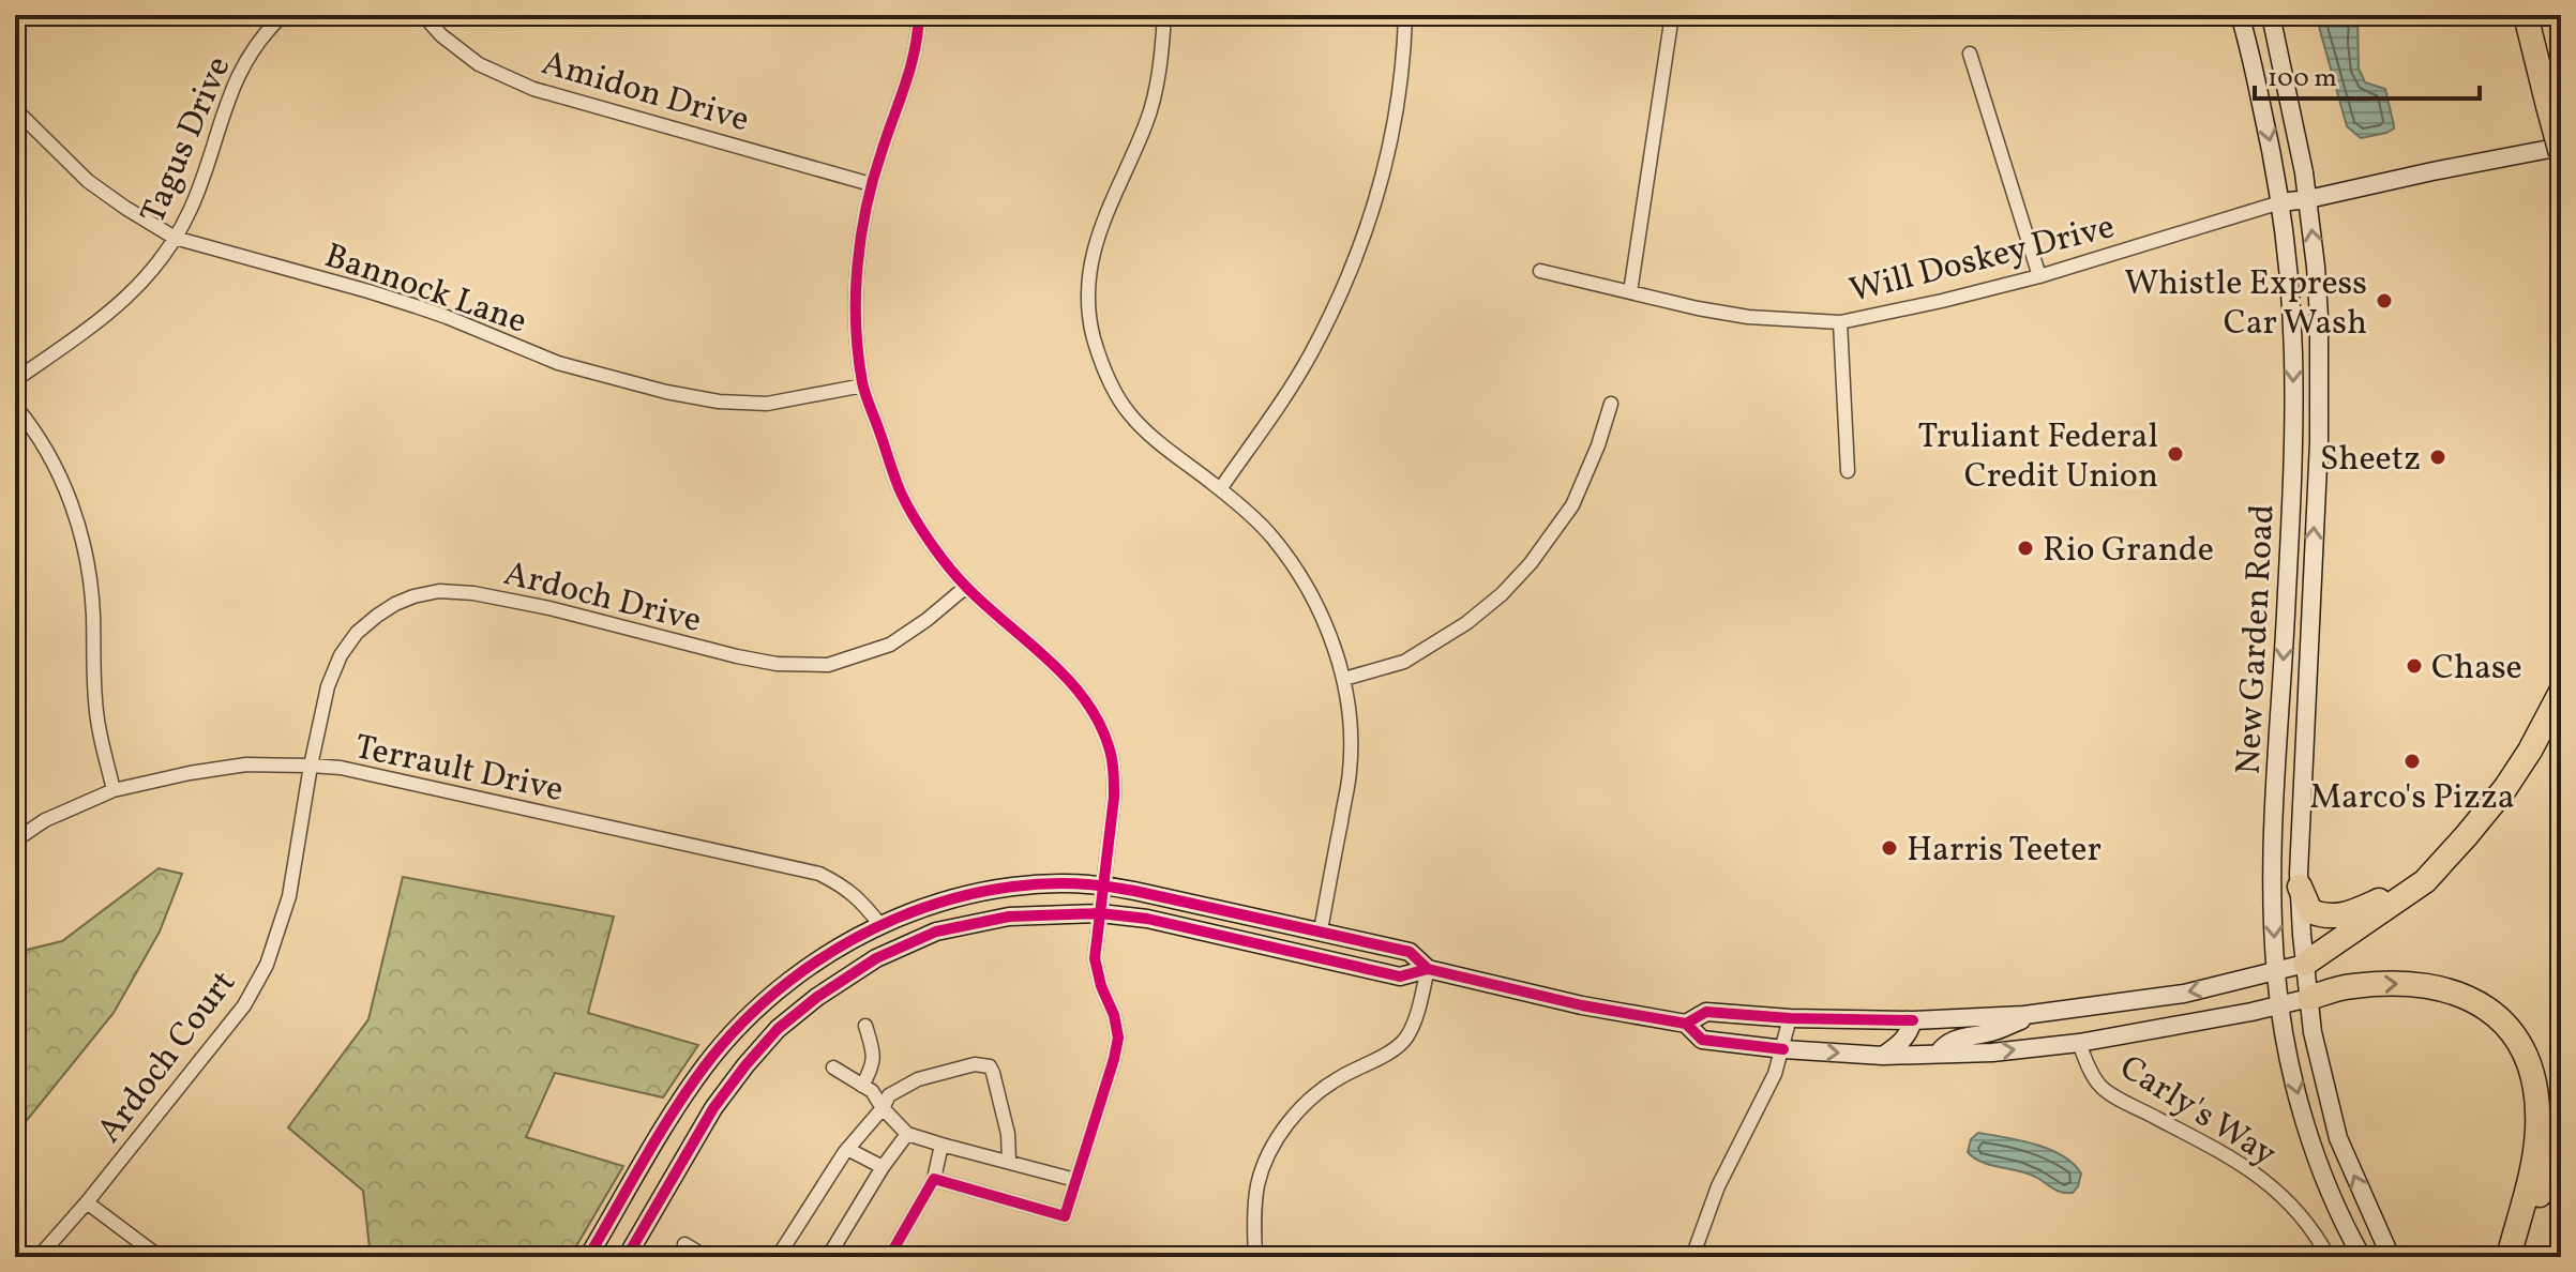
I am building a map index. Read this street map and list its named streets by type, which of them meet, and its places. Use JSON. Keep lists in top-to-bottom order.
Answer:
{
  "streets": {
    "street": [
      "Amidon Drive",
      "Tagus Drive",
      "Will Doskey Drive",
      "Bannock Lane",
      "Ardoch Drive",
      "New Garden Road",
      "Terrault Drive",
      "Ardoch Court",
      "Carly's Way"
    ]
  },
  "crossings": [
    ["Tagus Drive", "Bannock Lane"],
    ["Will Doskey Drive", "New Garden Road"],
    ["Ardoch Drive", "Terrault Drive"],
    ["Ardoch Drive", "Ardoch Court"],
    ["Terrault Drive", "Ardoch Court"]
  ],
  "places": [
    "Whistle Express Car Wash",
    "Truliant Federal Credit Union",
    "Sheetz",
    "Rio Grande",
    "Chase",
    "Marco's Pizza",
    "Harris Teeter"
  ],
  "scale_bar": "100 m"
}
